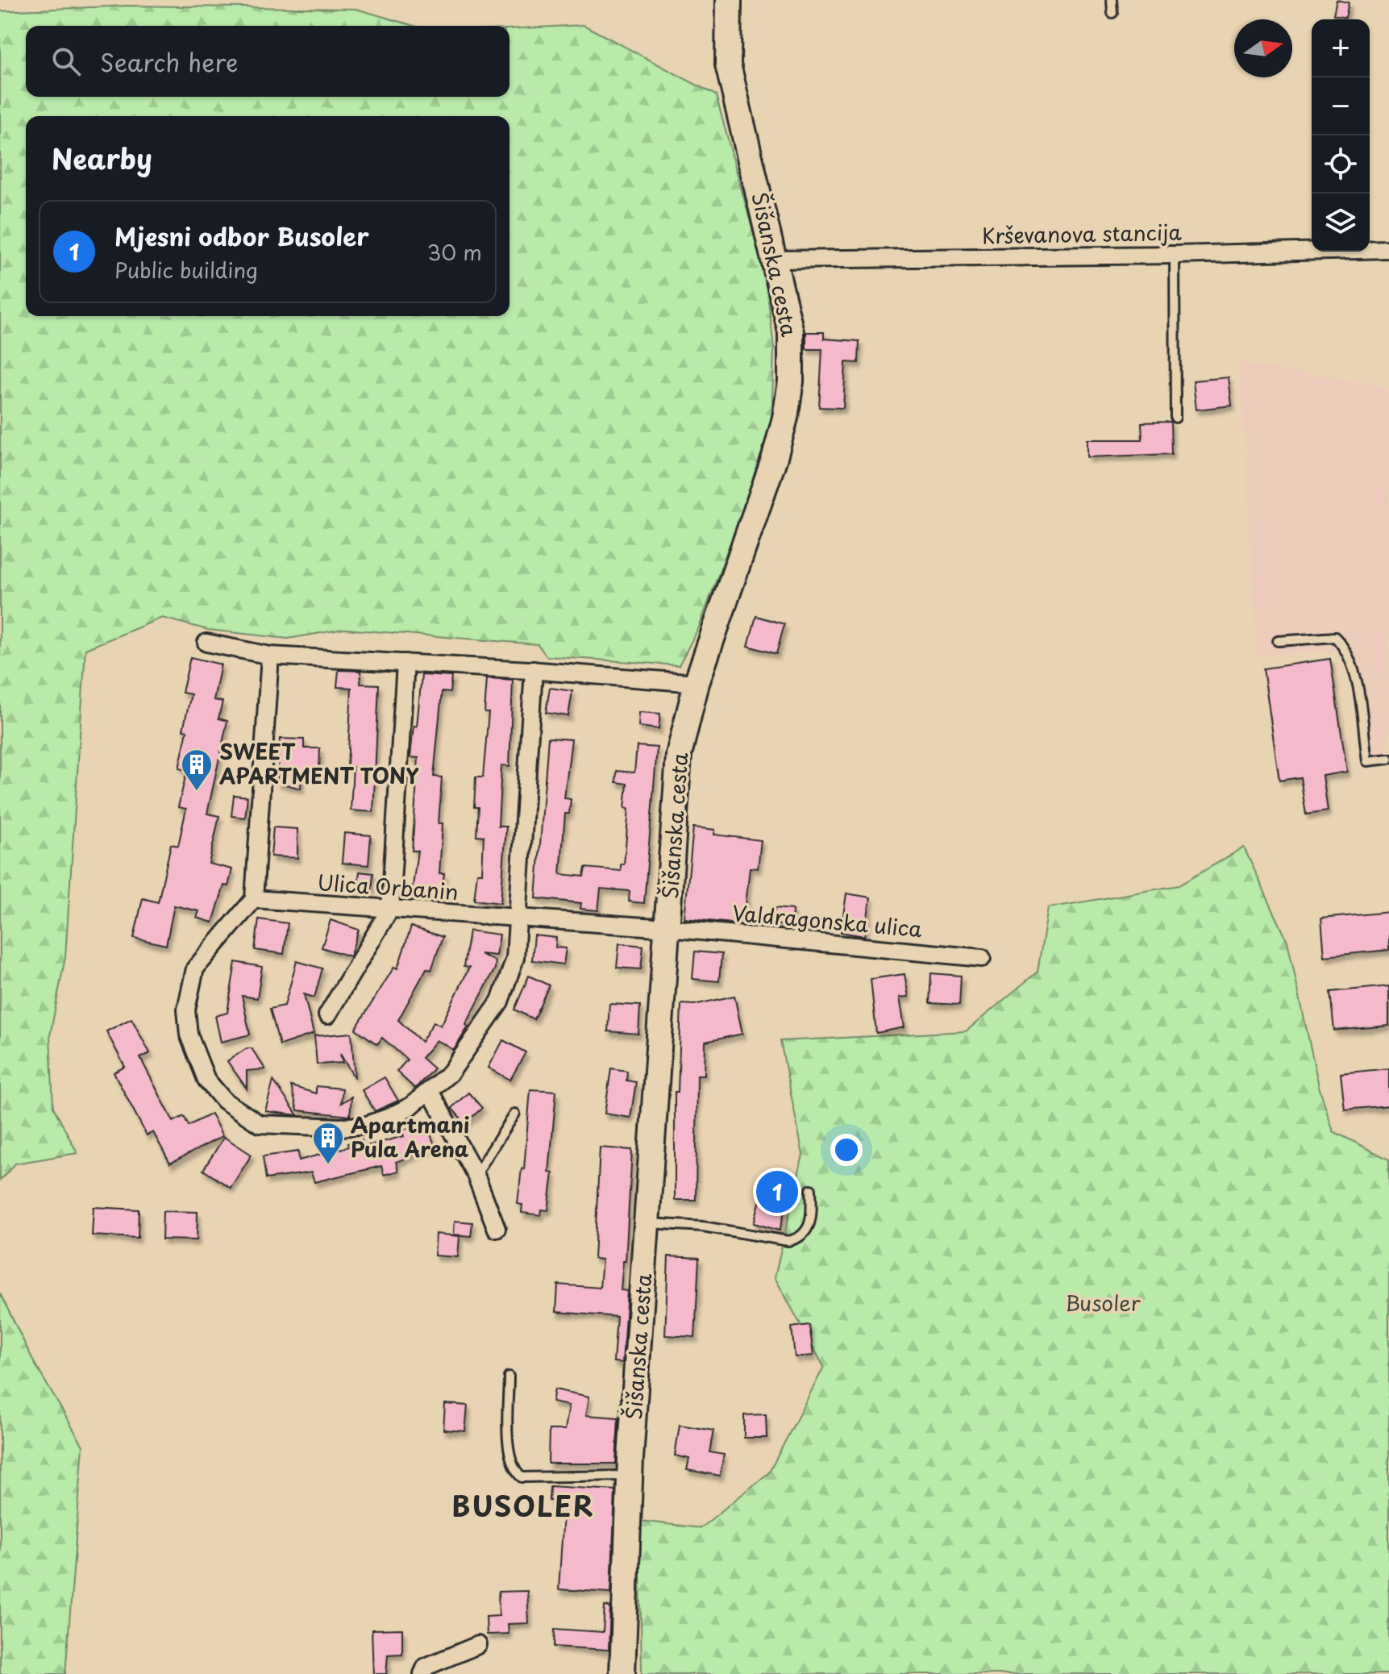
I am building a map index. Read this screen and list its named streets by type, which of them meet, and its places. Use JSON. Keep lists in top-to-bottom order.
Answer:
{
  "streets": {
    "main road": ["Šišanska cesta"],
    "street": ["Krševanova stancija", "Ulica Orbanin", "Valdragonska ulica"]
  },
  "crossings": [
    ["Krševanova stancija", "Šišanska cesta"],
    ["Šišanska cesta", "Ulica Orbanin"],
    ["Šišanska cesta", "Valdragonska ulica"],
    ["Ulica Orbanin", "Valdragonska ulica"]
  ],
  "districts": ["BUSOLER"],
  "parks": ["Busoler"],
  "places": {
    "building": ["SWEET APARTMENT TONY", "Apartmani Pula Arena"]
  },
  "north": "right",
  "page": {
    "map_buttons": ["+", "−"],
    "search": "Search here",
    "heading": "Nearby",
    "list": [
      {
        "mark": "1",
        "name": "Mjesni odbor Busoler",
        "note": "Public building",
        "value": "30 m"
      }
    ],
    "pins": "1"
  }
}
